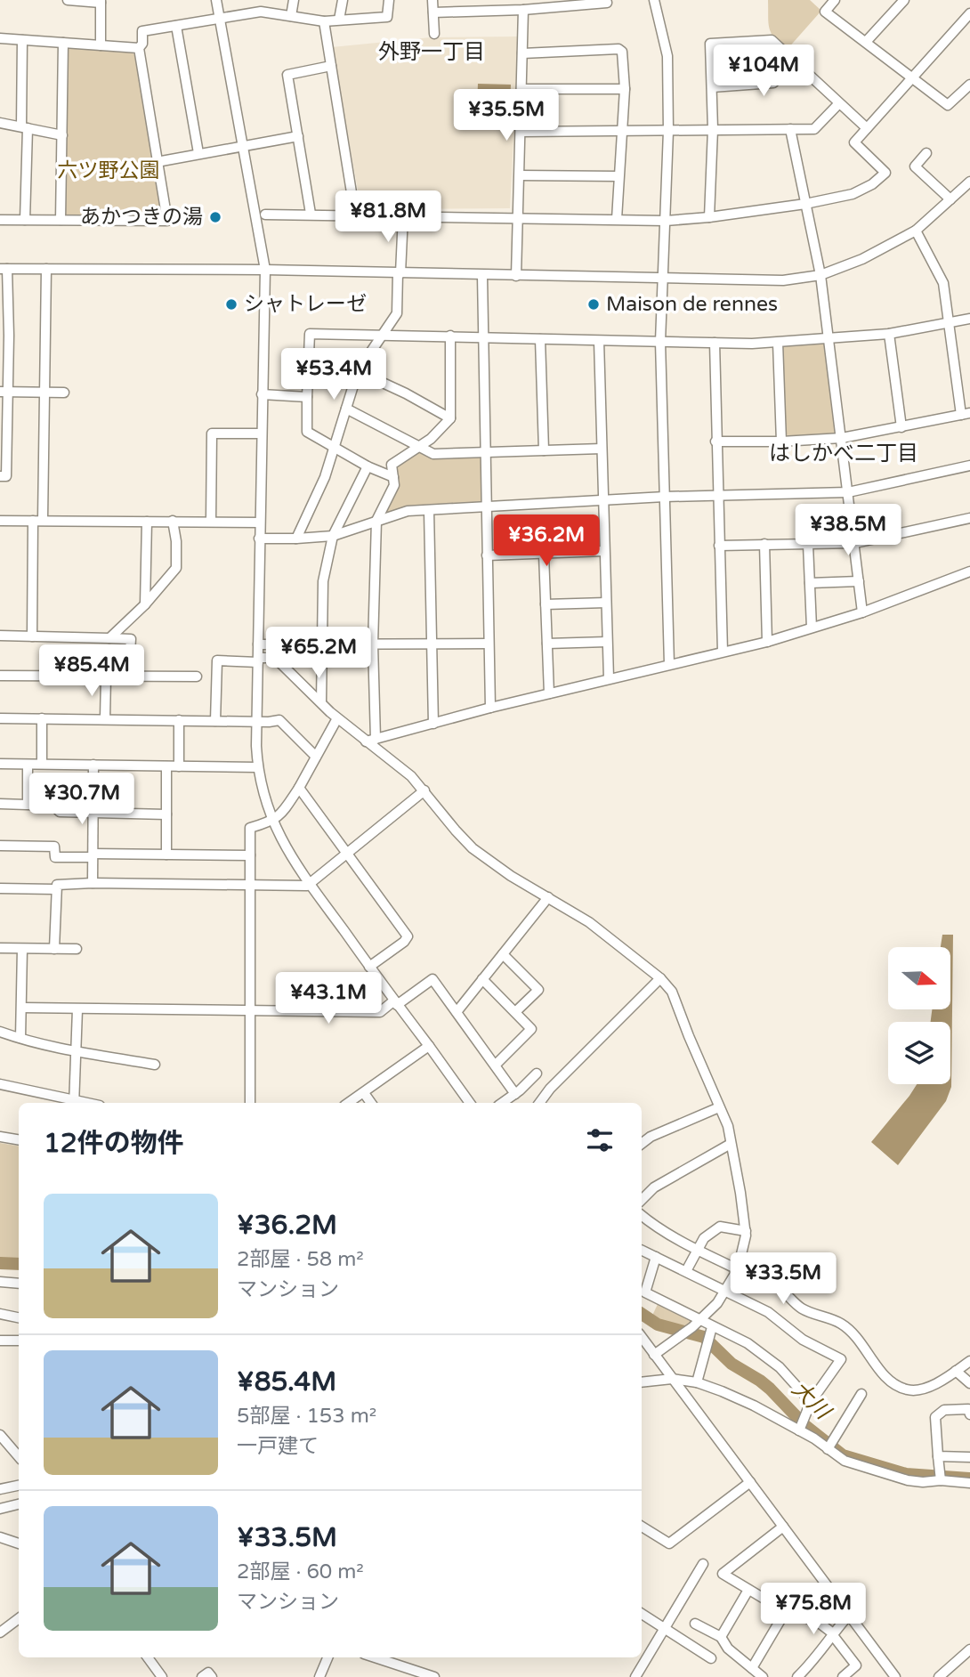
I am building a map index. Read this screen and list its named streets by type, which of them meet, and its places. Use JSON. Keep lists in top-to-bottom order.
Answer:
{
  "districts": ["外野一丁目", "はしかべ二丁目"],
  "water": ["大川"],
  "parks": ["六ツ野公園"],
  "places": ["あかつきの湯", "シャトレーゼ", "Maison de rennes"],
  "north": "right",
  "page": {
    "price": [
      "¥104M",
      "¥35.5M",
      "¥81.8M",
      "¥53.4M",
      "¥38.5M",
      "¥36.2M",
      "¥65.2M",
      "¥85.4M",
      "¥30.7M",
      "¥43.1M",
      "¥33.5M",
      "¥75.8M"
    ],
    "heading": "12件の物件",
    "list": [
      {
        "name": "¥36.2M",
        "note": "2部屋 · 58 m² · マンション"
      },
      {
        "name": "¥85.4M",
        "note": "5部屋 · 153 m² · 一戸建て"
      },
      {
        "name": "¥33.5M",
        "note": "2部屋 · 60 m² · マンション"
      }
    ]
  }
}
